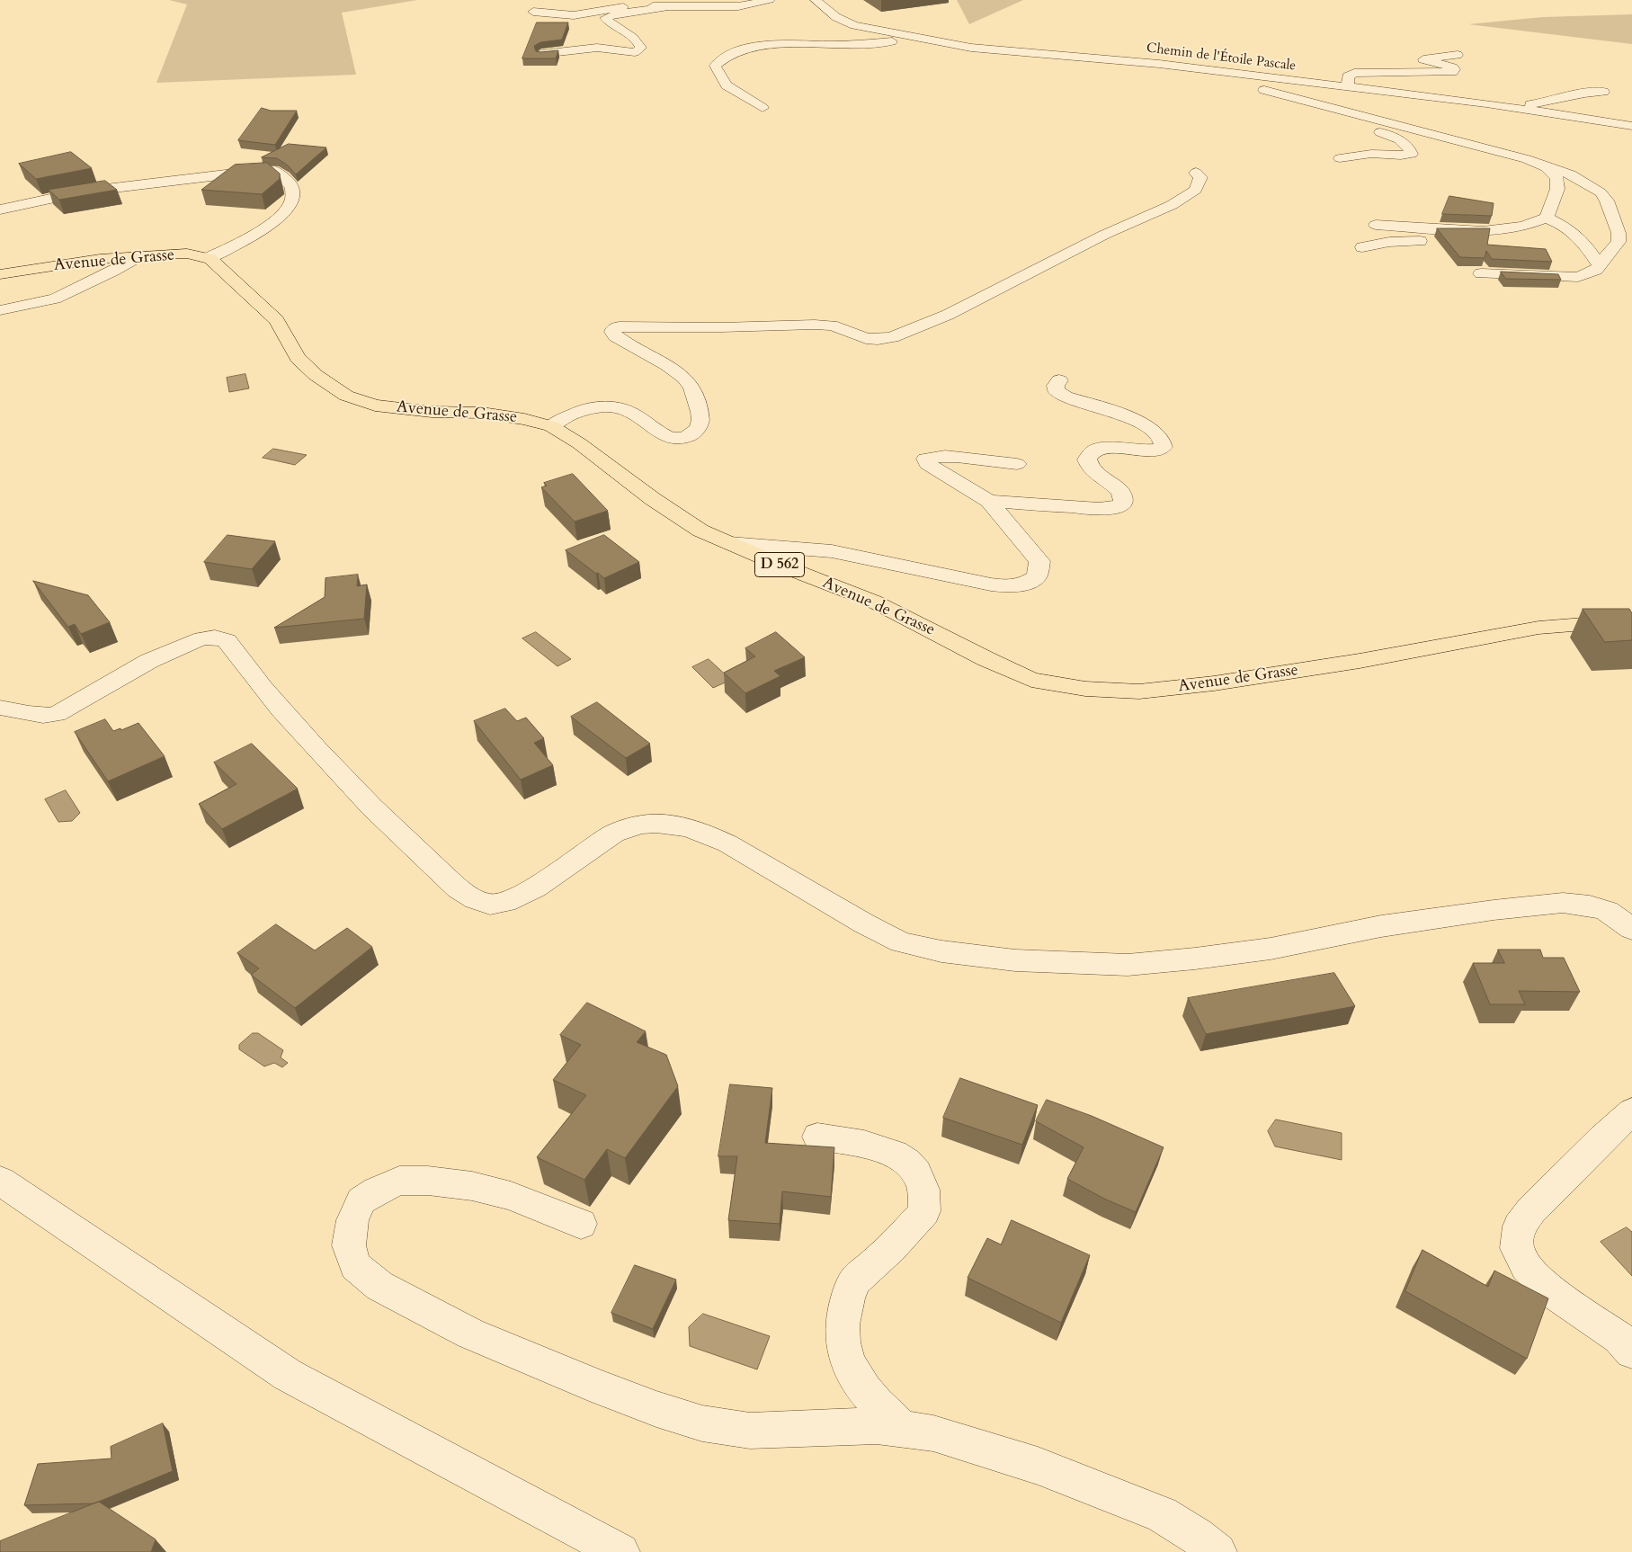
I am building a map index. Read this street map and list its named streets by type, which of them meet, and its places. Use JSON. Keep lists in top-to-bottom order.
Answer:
{
  "streets": {
    "main road": ["Avenue de Grasse", "D 562"],
    "street": ["Chemin de l'Étoile Pascale"]
  }
}
